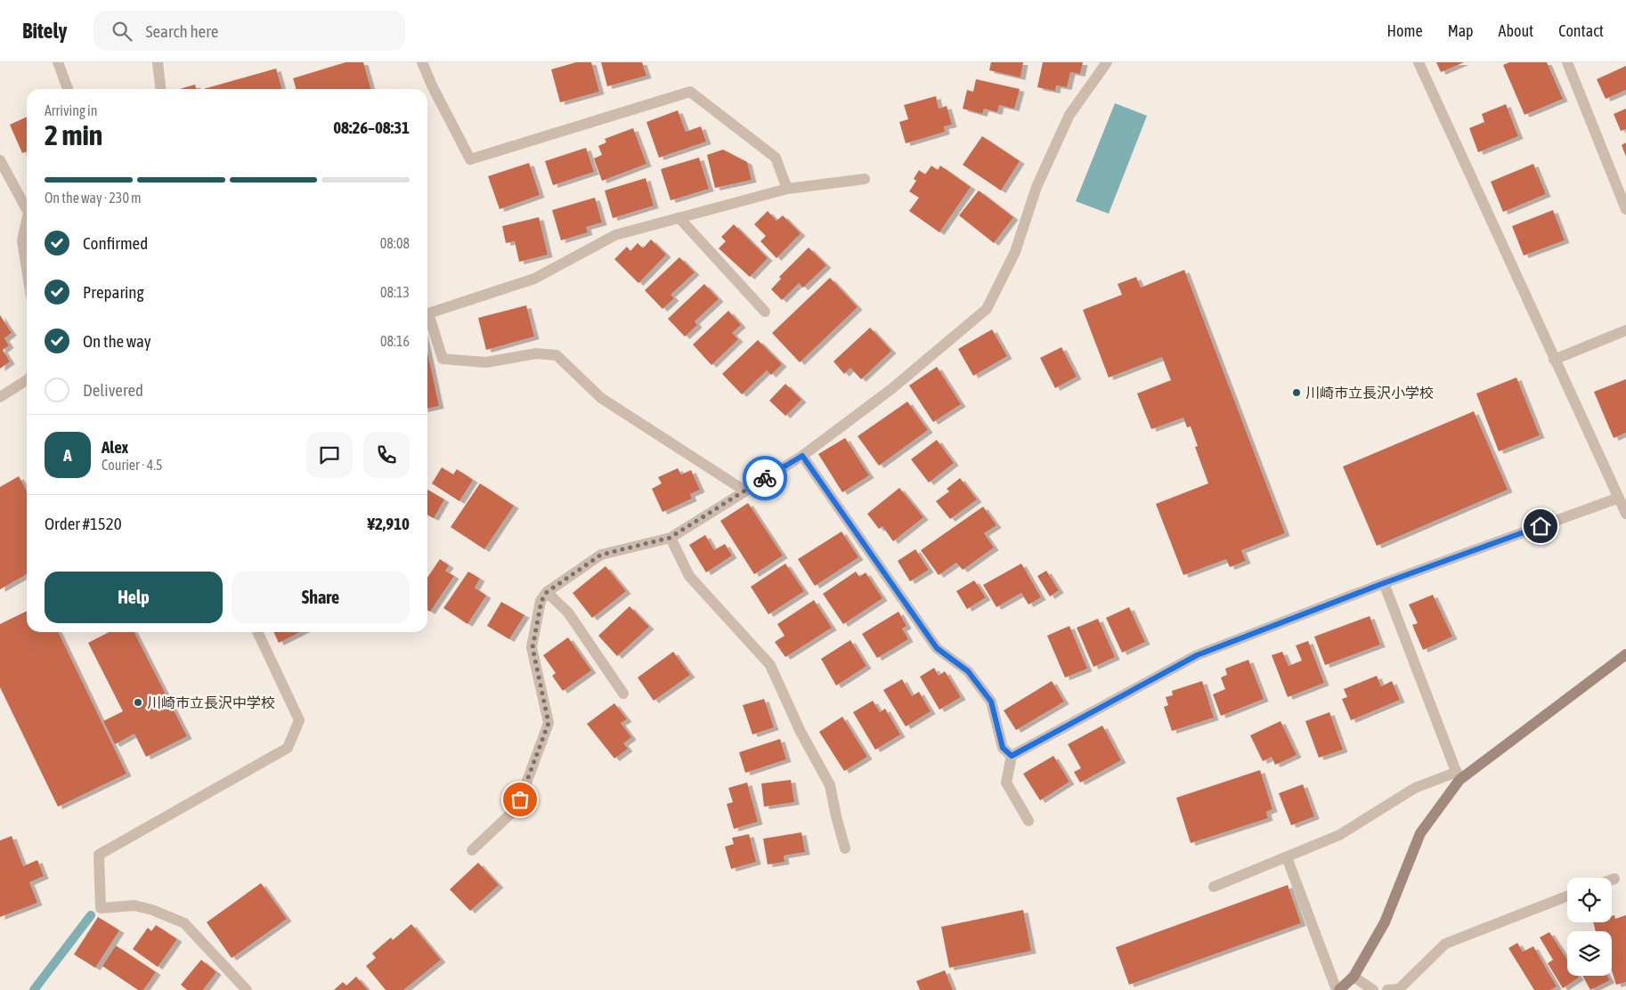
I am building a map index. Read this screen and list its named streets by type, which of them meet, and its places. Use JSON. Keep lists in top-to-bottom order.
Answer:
{
  "places": ["川崎市立長沢小学校", "川崎市立長沢中学校"],
  "page": {
    "header": "Bitely",
    "search": "Search here",
    "nav": [
      "Home",
      "Map",
      "About",
      "Contact"
    ],
    "heading": ["2 min", "Arriving in", "08:26–08:31"],
    "panel": [
      "Alex",
      "Courier · 4.5",
      "Order #1520",
      "¥2,910"
    ],
    "bar": "On the way · 230 m",
    "list": [
      ["Confirmed", "08:08"],
      ["Preparing", "08:13"],
      ["On the way", "08:16"],
      "Delivered"
    ],
    "round": "A",
    "buttons": ["Help", "Share"]
  }
}
